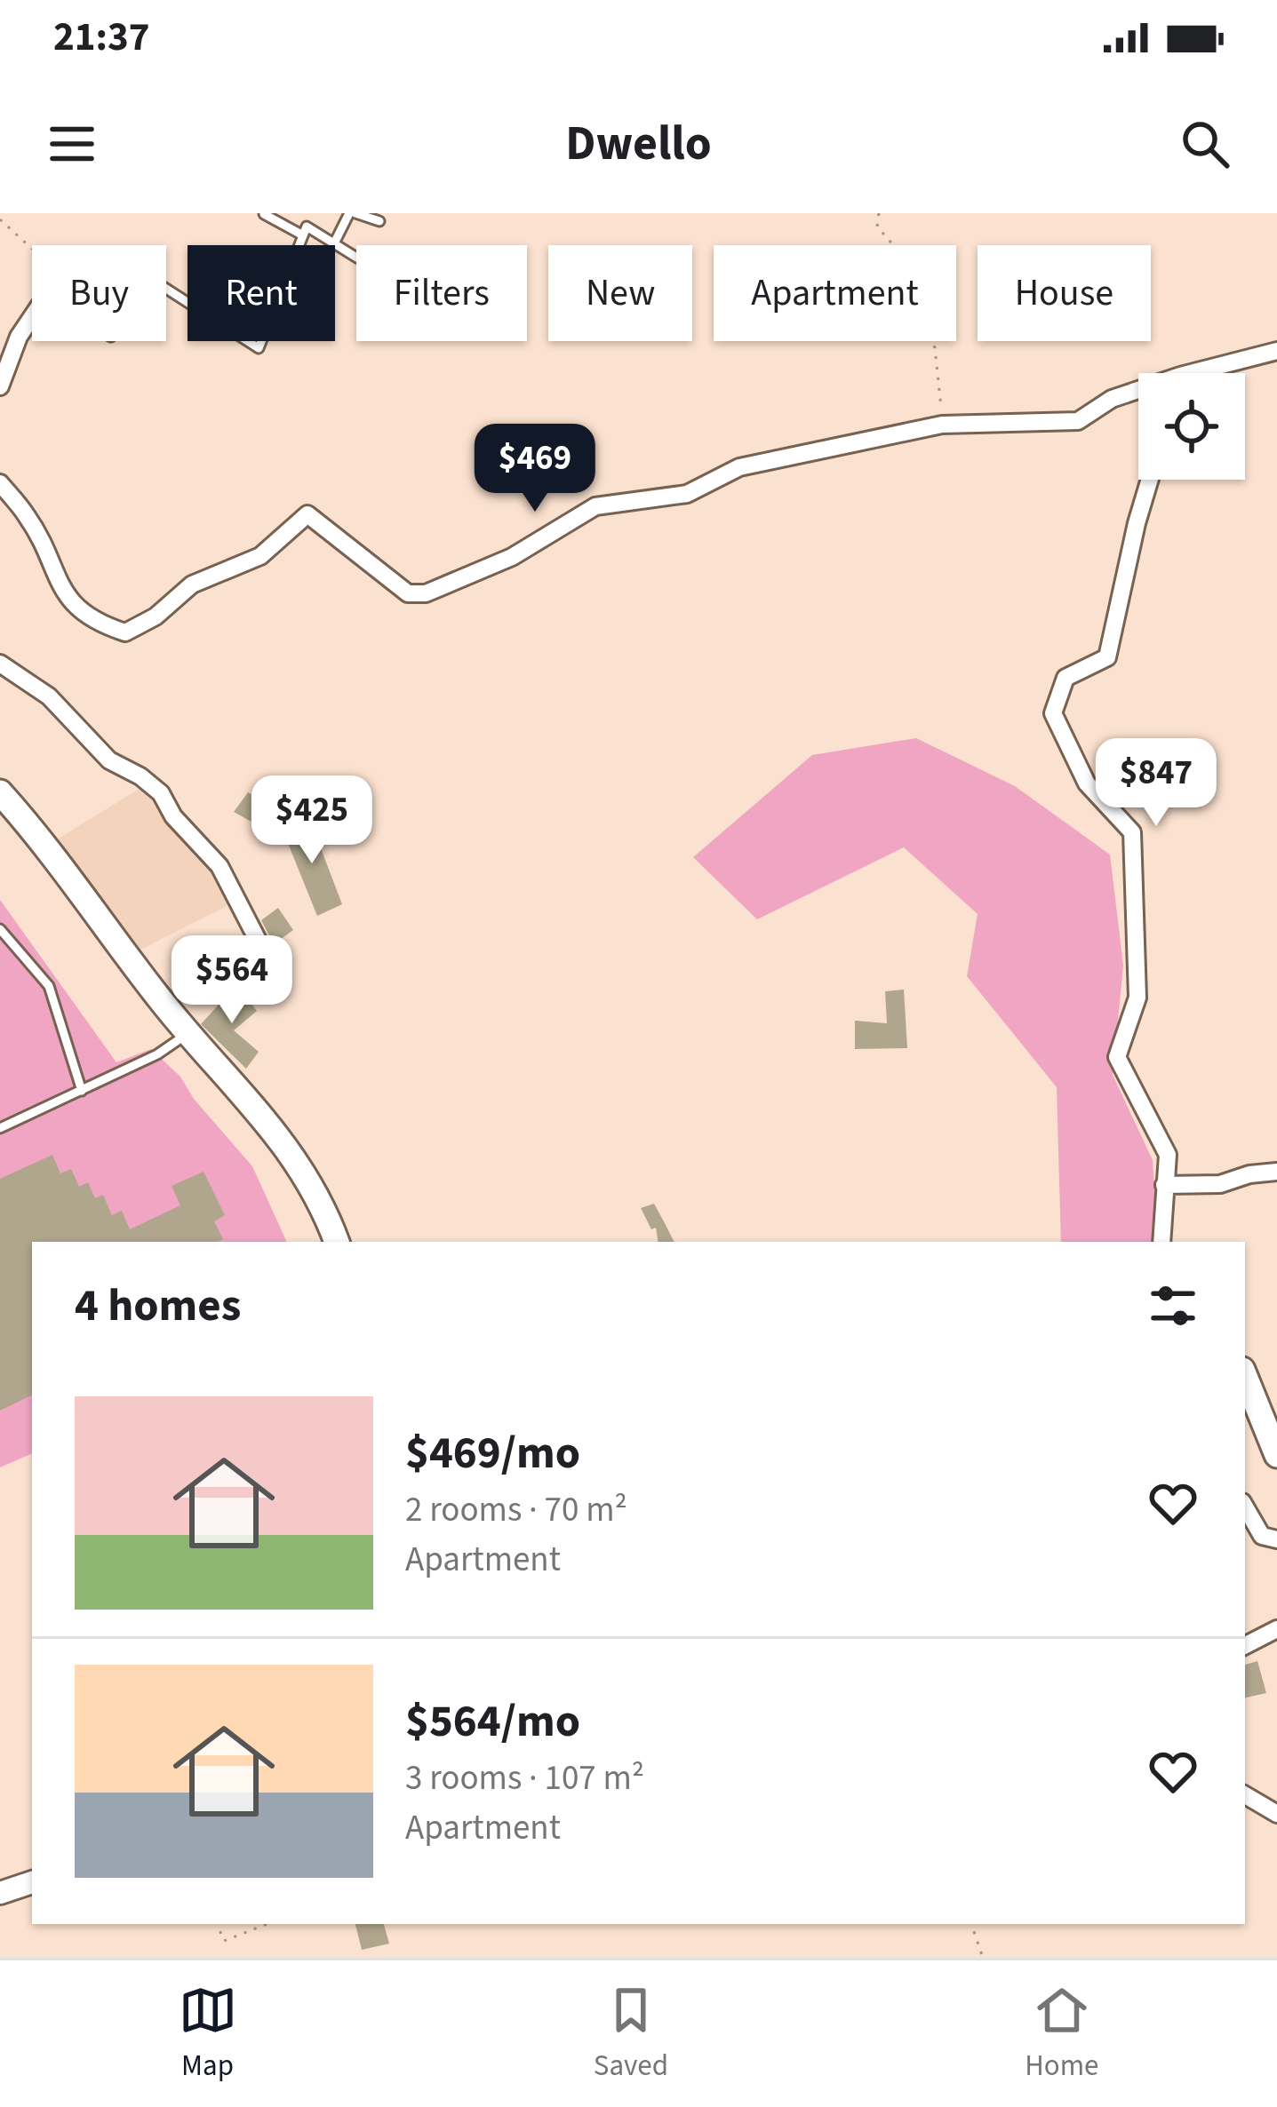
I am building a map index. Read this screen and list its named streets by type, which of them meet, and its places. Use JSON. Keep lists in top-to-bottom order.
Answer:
{
  "page": {
    "status": "21:37",
    "header": "Dwello",
    "chip": [
      "Buy",
      "Rent",
      "Filters",
      "New",
      "Apartment",
      "House"
    ],
    "price": [
      "$469",
      "$847",
      "$425",
      "$564"
    ],
    "heading": "4 homes",
    "list": [
      {
        "name": "$469/mo",
        "note": "2 rooms · 70 m² · Apartment"
      },
      {
        "name": "$564/mo",
        "note": "3 rooms · 107 m² · Apartment"
      }
    ],
    "tabs": ["Map", "Saved", "Home"]
  }
}
